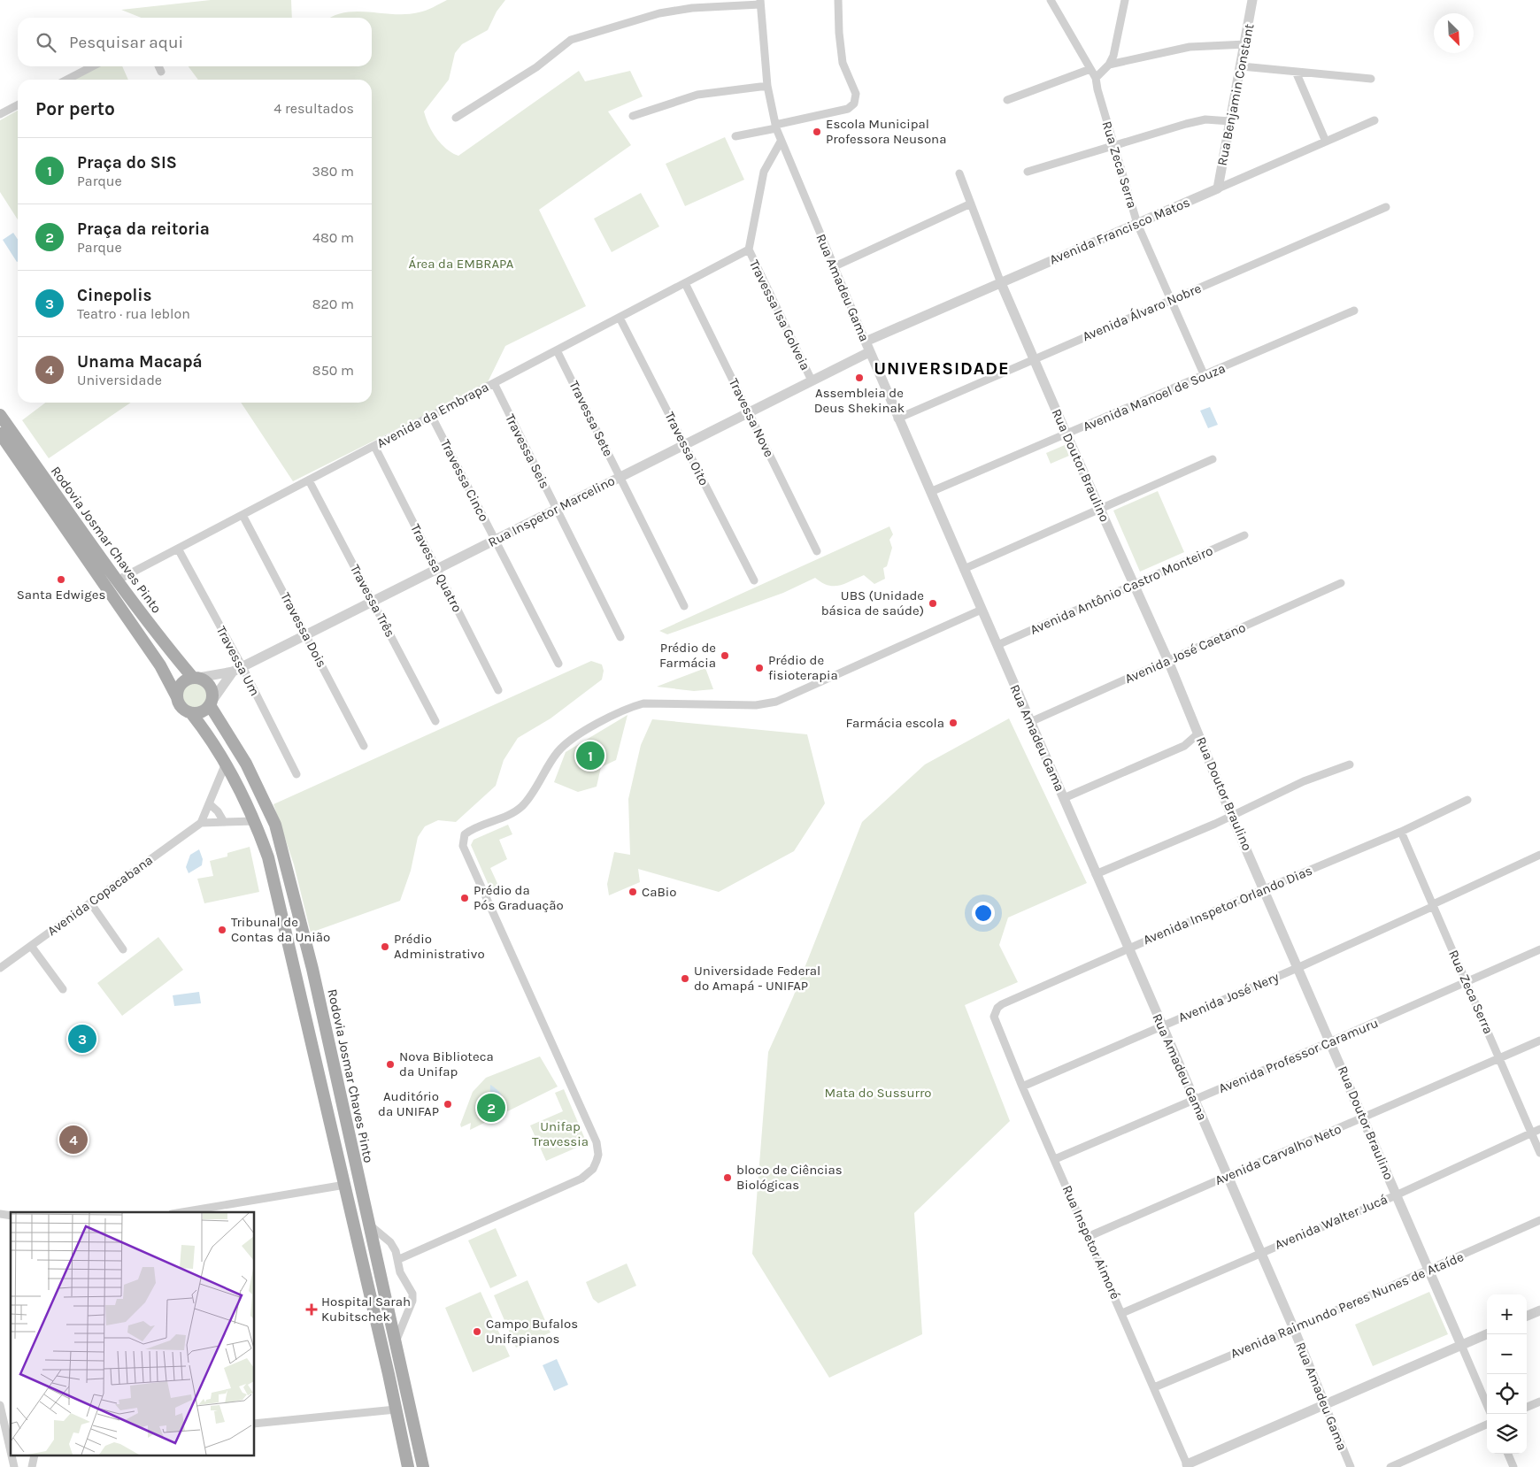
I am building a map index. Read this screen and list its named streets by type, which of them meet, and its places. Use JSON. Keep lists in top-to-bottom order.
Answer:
{
  "streets": {
    "main road": ["Rodovia Josmar Chaves Pinto"],
    "street": [
      "Rua Benjamin Constant",
      "Rua Zeca Serra",
      "Avenida Francisco Matos",
      "Rua Amadeu Gama",
      "Avenida Álvaro Nobre",
      "Travessa Isa Golveia",
      "Avenida Manoel de Souza",
      "Avenida da Embrapa",
      "Travessa Nove",
      "Travessa Sete",
      "Travessa Oito",
      "Travessa Seis",
      "Rua Doutor Braulino",
      "Travessa Cinco",
      "Rua Inspetor Marcelino",
      "Travessa Quatro",
      "Avenida Antônio Castro Monteiro",
      "Travessa Três",
      "Travessa Dois",
      "Avenida José Caetano",
      "Travessa Um",
      "Avenida Copacabana",
      "Avenida Inspetor Orlando Dias",
      "Avenida José Nery",
      "Avenida Professor Caramuru",
      "Avenida Carvalho Neto",
      "Avenida Walter Jucá",
      "Rua Inspetor Aimoré",
      "Avenida Raimundo Peres Nunes de Ataíde"
    ]
  },
  "crossings": [
    ["Rua Benjamin Constant", "Avenida Francisco Matos"],
    ["Rua Zeca Serra", "Avenida Francisco Matos"],
    ["Rua Zeca Serra", "Avenida Álvaro Nobre"],
    ["Rua Zeca Serra", "Avenida Manoel de Souza"],
    ["Rua Zeca Serra", "Avenida Inspetor Orlando Dias"],
    ["Rua Zeca Serra", "Avenida José Nery"],
    ["Rua Zeca Serra", "Avenida Professor Caramuru"],
    ["Rua Zeca Serra", "Avenida Carvalho Neto"],
    ["Rua Zeca Serra", "Avenida Walter Jucá"],
    ["Avenida Francisco Matos", "Rua Amadeu Gama"],
    ["Avenida Francisco Matos", "Rua Doutor Braulino"],
    ["Rua Amadeu Gama", "Avenida Álvaro Nobre"],
    ["Rua Amadeu Gama", "Avenida Manoel de Souza"],
    ["Rua Amadeu Gama", "Rua Inspetor Marcelino"],
    ["Rua Amadeu Gama", "Avenida Antônio Castro Monteiro"],
    ["Rua Amadeu Gama", "Avenida José Caetano"],
    ["Rua Amadeu Gama", "Avenida Inspetor Orlando Dias"],
    ["Rua Amadeu Gama", "Avenida José Nery"],
    ["Rua Amadeu Gama", "Avenida Professor Caramuru"],
    ["Rua Amadeu Gama", "Avenida Carvalho Neto"],
    ["Rua Amadeu Gama", "Avenida Walter Jucá"],
    ["Rua Amadeu Gama", "Avenida Raimundo Peres Nunes de Ataíde"],
    ["Avenida Álvaro Nobre", "Rua Doutor Braulino"],
    ["Travessa Isa Golveia", "Avenida da Embrapa"],
    ["Travessa Isa Golveia", "Rua Inspetor Marcelino"],
    ["Avenida Manoel de Souza", "Rua Doutor Braulino"],
    ["Avenida da Embrapa", "Travessa Nove"],
    ["Avenida da Embrapa", "Travessa Sete"],
    ["Avenida da Embrapa", "Travessa Oito"],
    ["Avenida da Embrapa", "Travessa Seis"],
    ["Avenida da Embrapa", "Travessa Cinco"],
    ["Avenida da Embrapa", "Rodovia Josmar Chaves Pinto"],
    ["Avenida da Embrapa", "Travessa Quatro"],
    ["Avenida da Embrapa", "Travessa Três"],
    ["Avenida da Embrapa", "Travessa Dois"],
    ["Avenida da Embrapa", "Travessa Um"],
    ["Travessa Nove", "Rua Inspetor Marcelino"],
    ["Travessa Sete", "Rua Inspetor Marcelino"],
    ["Travessa Oito", "Rua Inspetor Marcelino"],
    ["Travessa Seis", "Rua Inspetor Marcelino"],
    ["Rua Doutor Braulino", "Avenida Antônio Castro Monteiro"],
    ["Rua Doutor Braulino", "Avenida José Caetano"],
    ["Rua Doutor Braulino", "Avenida Inspetor Orlando Dias"],
    ["Rua Doutor Braulino", "Avenida José Nery"],
    ["Rua Doutor Braulino", "Avenida Professor Caramuru"],
    ["Rua Doutor Braulino", "Avenida Carvalho Neto"],
    ["Rua Doutor Braulino", "Avenida Walter Jucá"],
    ["Rua Doutor Braulino", "Avenida Raimundo Peres Nunes de Ataíde"],
    ["Travessa Cinco", "Rua Inspetor Marcelino"],
    ["Rua Inspetor Marcelino", "Rodovia Josmar Chaves Pinto"],
    ["Rua Inspetor Marcelino", "Travessa Quatro"],
    ["Rua Inspetor Marcelino", "Travessa Três"],
    ["Rua Inspetor Marcelino", "Travessa Dois"],
    ["Rua Inspetor Marcelino", "Travessa Um"],
    ["Avenida Inspetor Orlando Dias", "Rua Inspetor Aimoré"],
    ["Avenida José Nery", "Rua Inspetor Aimoré"],
    ["Avenida Professor Caramuru", "Rua Inspetor Aimoré"],
    ["Avenida Carvalho Neto", "Rua Inspetor Aimoré"],
    ["Avenida Walter Jucá", "Rua Inspetor Aimoré"],
    ["Rua Inspetor Aimoré", "Avenida Raimundo Peres Nunes de Ataíde"]
  ],
  "districts": ["UNIVERSIDADE"],
  "parks": ["Área da EMBRAPA", "Mata do Sussurro", "Unifap Travessia"],
  "places": {
    "other": [
      "Escola Municipal Professora Neusona",
      "Assembleia de Deus Shekinak",
      "Santa Edwiges",
      "UBS (Unidade básica de saúde)",
      "Prédio de Farmácia",
      "Prédio de fisioterapia",
      "Farmácia escola",
      "CaBio",
      "Prédio da Pós Graduação",
      "Tribunal de Contas da União",
      "Prédio Administrativo",
      "Universidade Federal do Amapá - UNIFAP",
      "Nova Biblioteca da Unifap",
      "Auditório da UNIFAP",
      "bloco de Ciências Biológicas",
      "Campo Bufalos Unifapianos"
    ],
    "health": ["Hospital Sarah Kubitschek"]
  },
  "north": "bottom right",
  "page": {
    "search": "Pesquisar aqui",
    "heading": ["Por perto", "4 resultados"],
    "list": [
      {
        "mark": "1",
        "name": "Praça do SIS",
        "note": "Parque",
        "value": "380 m"
      },
      {
        "mark": "2",
        "name": "Praça da reitoria",
        "note": "Parque",
        "value": "480 m"
      },
      {
        "mark": "3",
        "name": "Cinepolis",
        "note": "Teatro · rua leblon",
        "value": "820 m"
      },
      {
        "mark": "4",
        "name": "Unama Macapá",
        "note": "Universidade",
        "value": "850 m"
      }
    ],
    "pins": [
      "1",
      "3",
      "2",
      "4"
    ],
    "map_buttons": ["+", "−"]
  }
}
